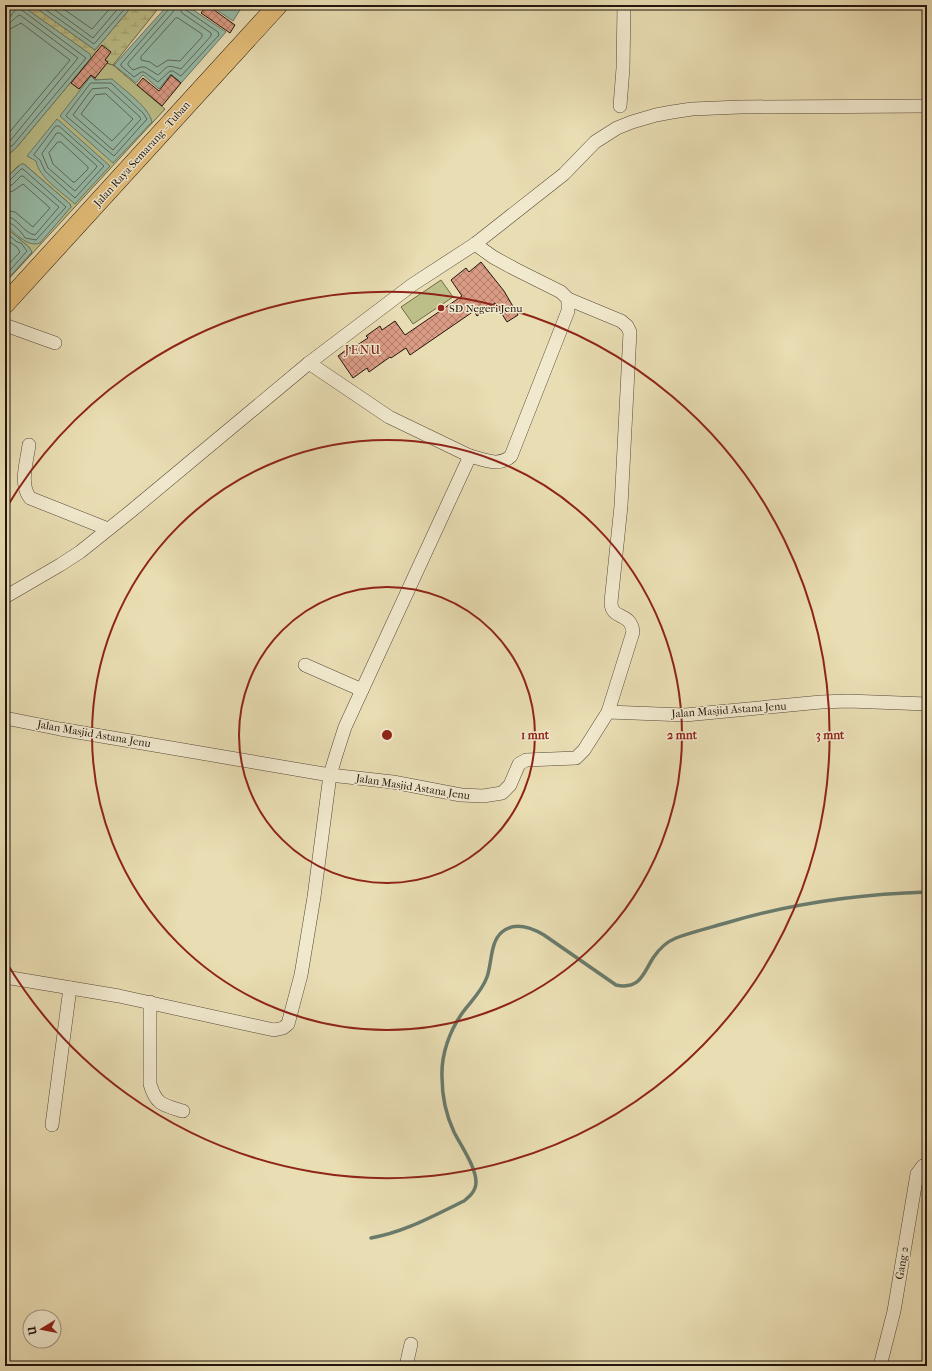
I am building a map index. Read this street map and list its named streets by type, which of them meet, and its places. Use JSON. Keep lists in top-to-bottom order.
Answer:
{
  "streets": {
    "highway": ["Jalan Raya Semarang - Tuban"],
    "street": ["Jalan Masjid Astana Jenu", "Gang 2"]
  },
  "districts": ["JENU"],
  "places": ["SD Negeri Jenu"],
  "north": "left",
  "rings": ["1 mnt", "2 mnt", "3 mnt"]
}
